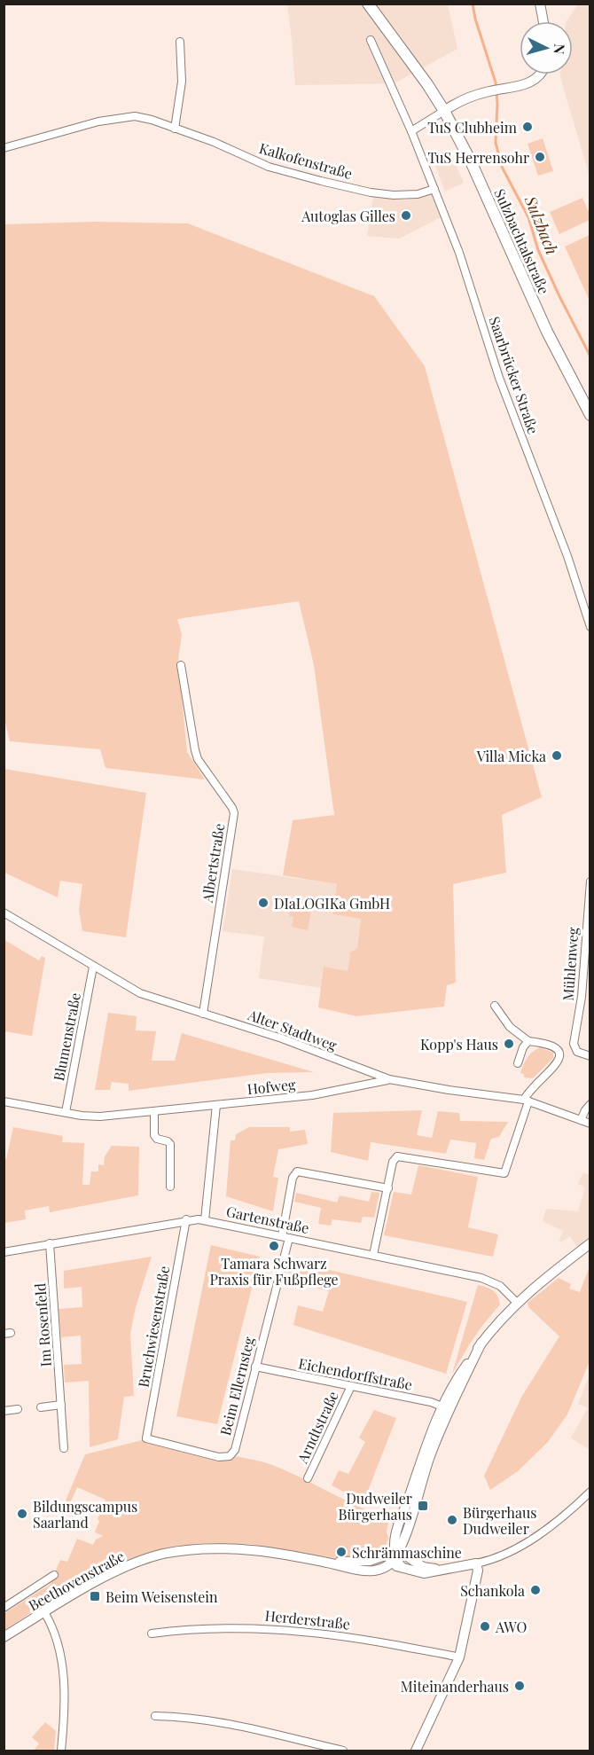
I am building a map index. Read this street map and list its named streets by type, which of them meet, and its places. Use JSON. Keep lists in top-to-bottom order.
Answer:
{
  "streets": {
    "main road": ["Sulzbachtalstraße"],
    "street": [
      "Kalkofenstraße",
      "Saarbrücker Straße",
      "Albertstraße",
      "Mühlenweg",
      "Alter Stadtweg",
      "Blumenstraße",
      "Hofweg",
      "Gartenstraße",
      "Im Rosenfeld",
      "Bruchwiesenstraße",
      "Eichendorffstraße",
      "Beim Ellernsteg",
      "Arndtstraße",
      "Beethovenstraße",
      "Herderstraße"
    ]
  },
  "crossings": [
    ["Kalkofenstraße", "Saarbrücker Straße"],
    ["Albertstraße", "Alter Stadtweg"],
    ["Alter Stadtweg", "Blumenstraße"],
    ["Alter Stadtweg", "Hofweg"],
    ["Blumenstraße", "Hofweg"],
    ["Gartenstraße", "Im Rosenfeld"],
    ["Gartenstraße", "Bruchwiesenstraße"],
    ["Gartenstraße", "Beim Ellernsteg"],
    ["Bruchwiesenstraße", "Beim Ellernsteg"],
    ["Eichendorffstraße", "Beim Ellernsteg"],
    ["Eichendorffstraße", "Arndtstraße"]
  ],
  "water": ["Sulzbach"],
  "places": {
    "other": [
      "TuS Clubheim",
      "TuS Herrensohr",
      "Autoglas Gilles",
      "Villa Micka",
      "DIaLOGIKa GmbH",
      "Kopp's Haus",
      "Tamara Schwarz Praxis für Fußpflege",
      "Bildungscampus Saarland",
      "Bürgerhaus Dudweiler",
      "Schrämmaschine",
      "Schankola",
      "AWO",
      "Miteinanderhaus"
    ],
    "transit": ["Dudweiler Bürgerhaus", "Beim Weisenstein"]
  },
  "north": "right"
}
